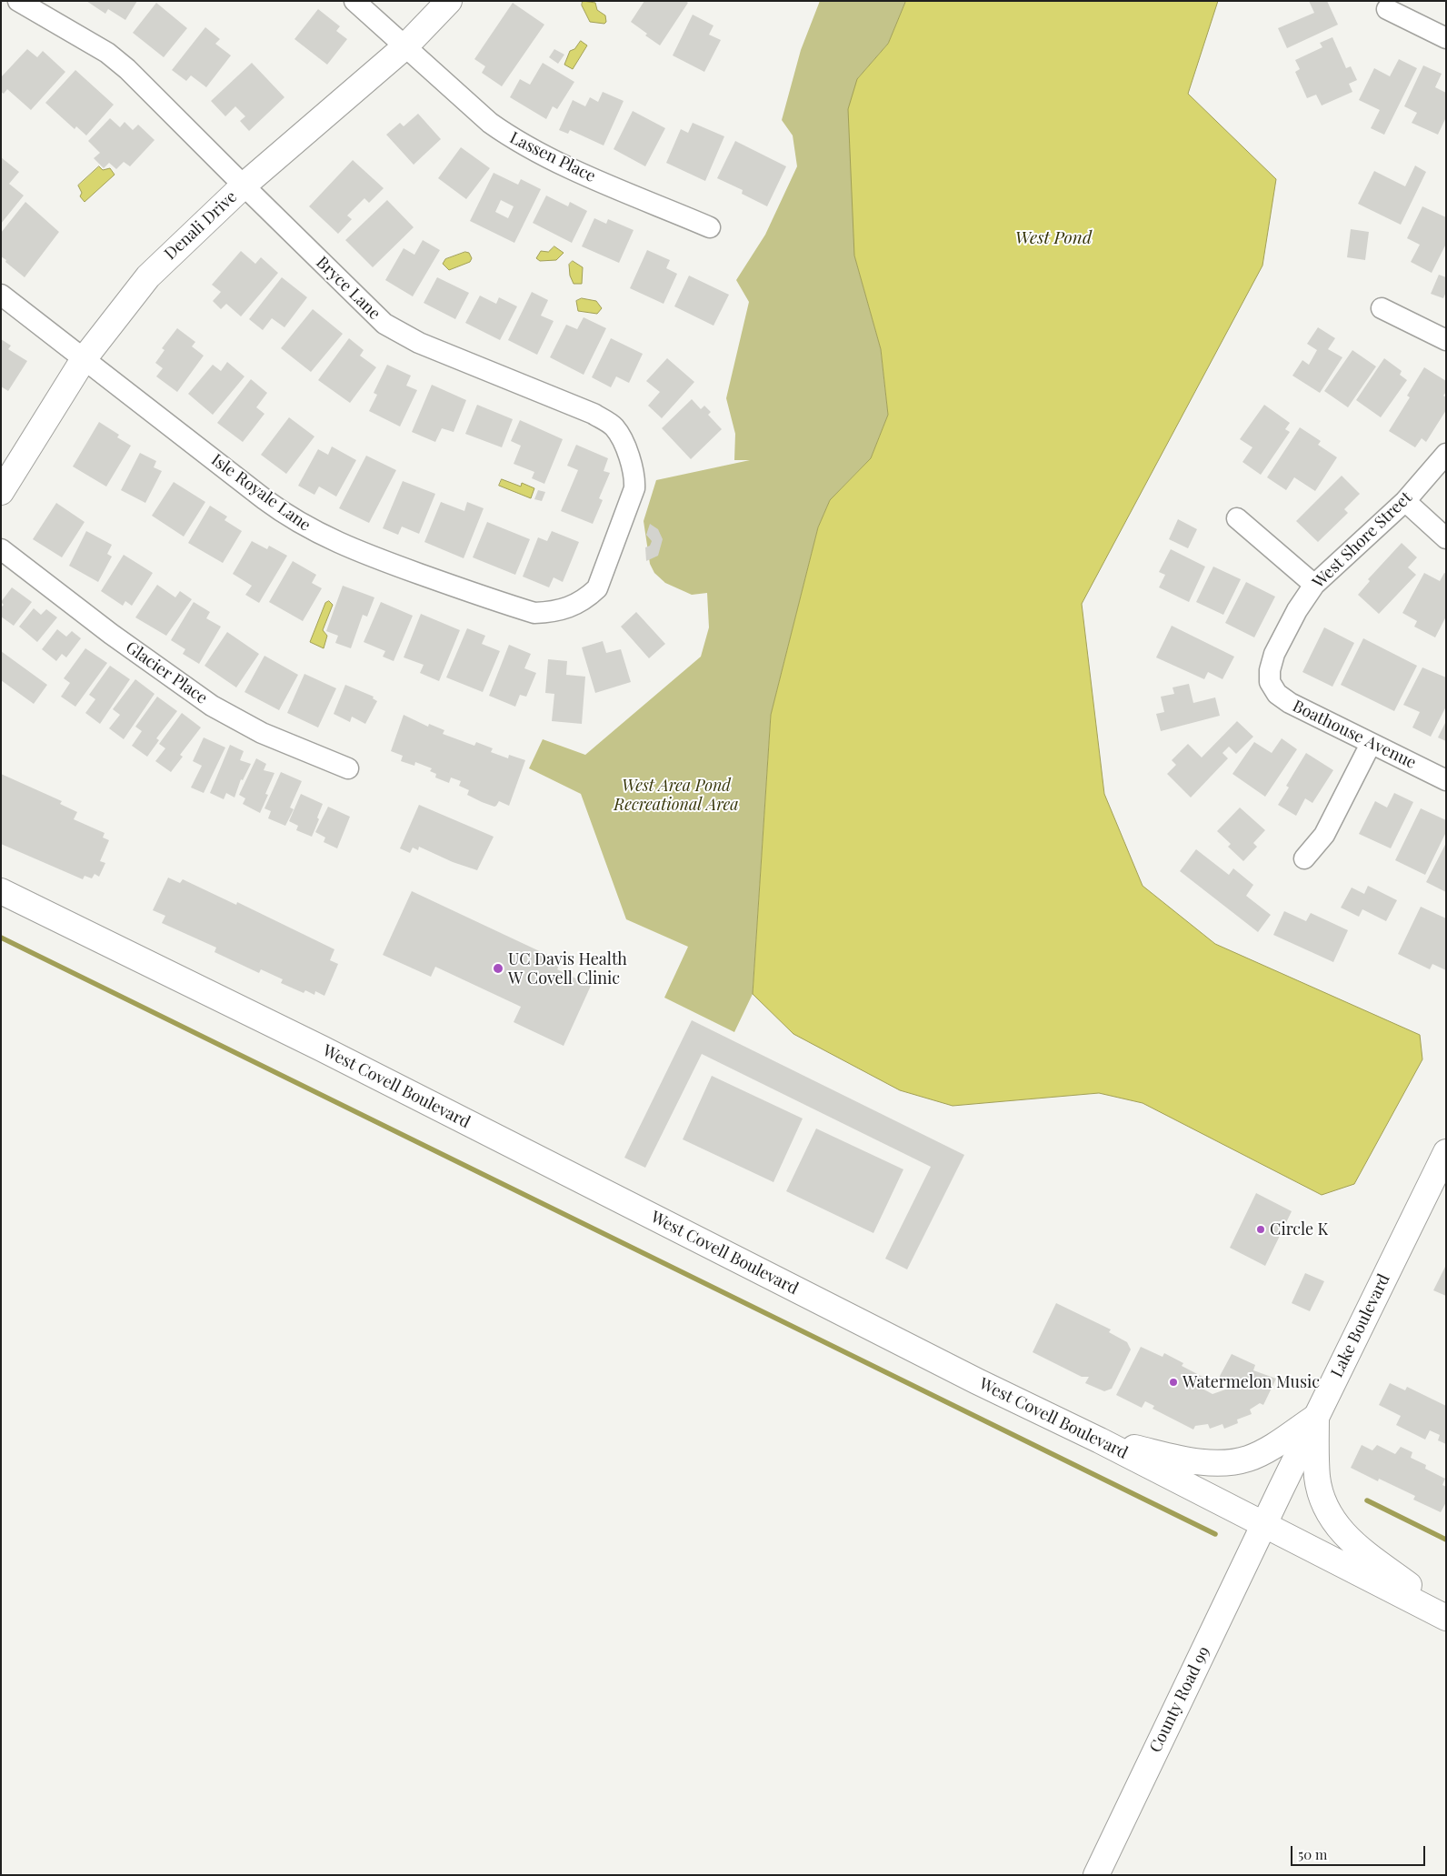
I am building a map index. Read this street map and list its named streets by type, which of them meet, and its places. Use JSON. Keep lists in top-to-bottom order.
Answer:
{
  "streets": {
    "main road": [
      "Denali Drive",
      "West Covell Boulevard",
      "Lake Boulevard",
      "County Road 99"
    ],
    "street": [
      "Lassen Place",
      "Bryce Lane",
      "Isle Royale Lane",
      "West Shore Street",
      "Glacier Place",
      "Boathouse Avenue"
    ]
  },
  "crossings": [
    ["Lassen Place", "Denali Drive"],
    ["Denali Drive", "Bryce Lane"],
    ["Denali Drive", "Isle Royale Lane"],
    ["Bryce Lane", "Isle Royale Lane"],
    ["West Shore Street", "Boathouse Avenue"],
    ["West Covell Boulevard", "Lake Boulevard"],
    ["West Covell Boulevard", "County Road 99"],
    ["Lake Boulevard", "County Road 99"]
  ],
  "water": ["West Pond"],
  "parks": ["West Area Pond Recreational Area"],
  "places": ["UC Davis Health W Covell Clinic", "Circle K", "Watermelon Music"],
  "scale_bar": "50 m"
}
